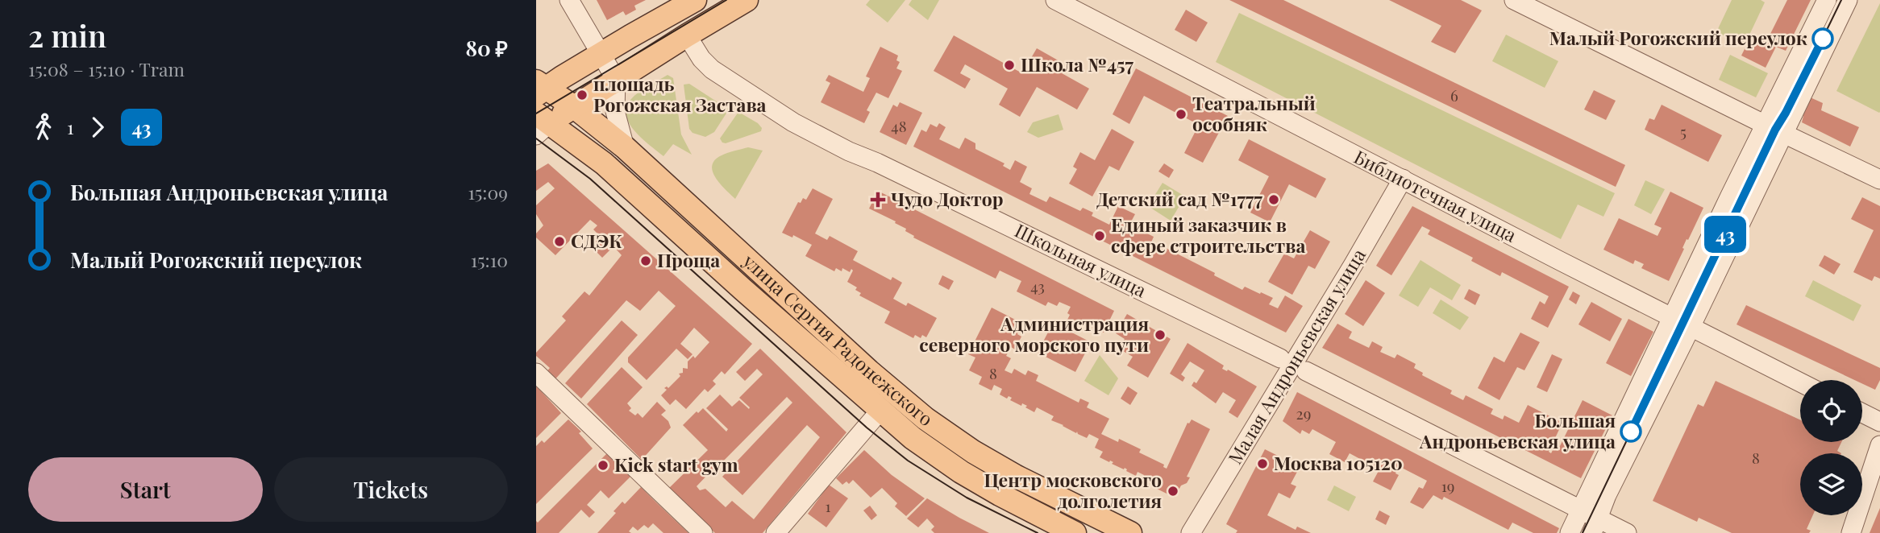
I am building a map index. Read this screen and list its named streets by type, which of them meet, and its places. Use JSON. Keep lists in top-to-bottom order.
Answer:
{
  "streets": {
    "main road": ["улица Сергия Радонежского"],
    "street": ["Библиотечная улица", "Школьная улица", "Малая Андроньевская улица"]
  },
  "crossings": [
    ["Библиотечная улица", "Малая Андроньевская улица"]
  ],
  "places": {
    "other": [
      "Малый Рогожский переулок",
      "Школа №457",
      "площадь Рогожская Застава",
      "Театральный особняк",
      "Детский сад №1777",
      "Единый заказчик в сфере строительства",
      "СДЭК",
      "Проща",
      "Администрация северного морского пути",
      "Большая Андроньевская улица",
      "Москва 105120",
      "Kick start gym",
      "Центр московского долголетия"
    ],
    "health": ["Чудо Доктор"]
  },
  "lines": ["tram line 43"],
  "house_numbers": [
    "6",
    "48",
    "5",
    "43",
    "8",
    "29",
    "8",
    "19",
    "1"
  ],
  "page": {
    "heading": ["2 min", "15:08 – 15:10 · Tram", "80 ₽"],
    "on_map": "43",
    "legs": ["1", "43"],
    "list": [
      {
        "name": "Большая Андроньевская улица",
        "value": "15:09"
      },
      {
        "name": "Малый Рогожский переулок",
        "value": "15:10"
      }
    ],
    "buttons": ["Start", "Tickets"]
  }
}
